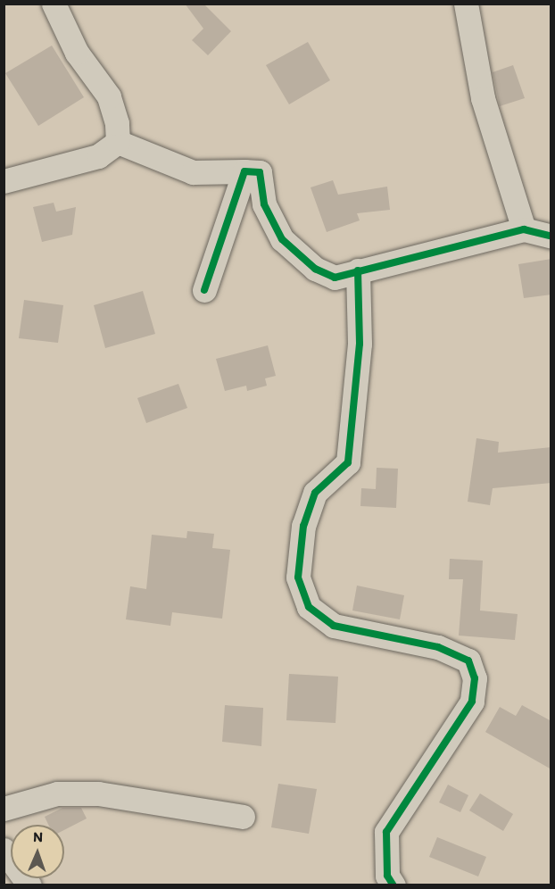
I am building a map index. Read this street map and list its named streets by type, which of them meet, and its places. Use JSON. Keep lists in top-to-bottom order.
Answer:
{
  "north": "top"
}
